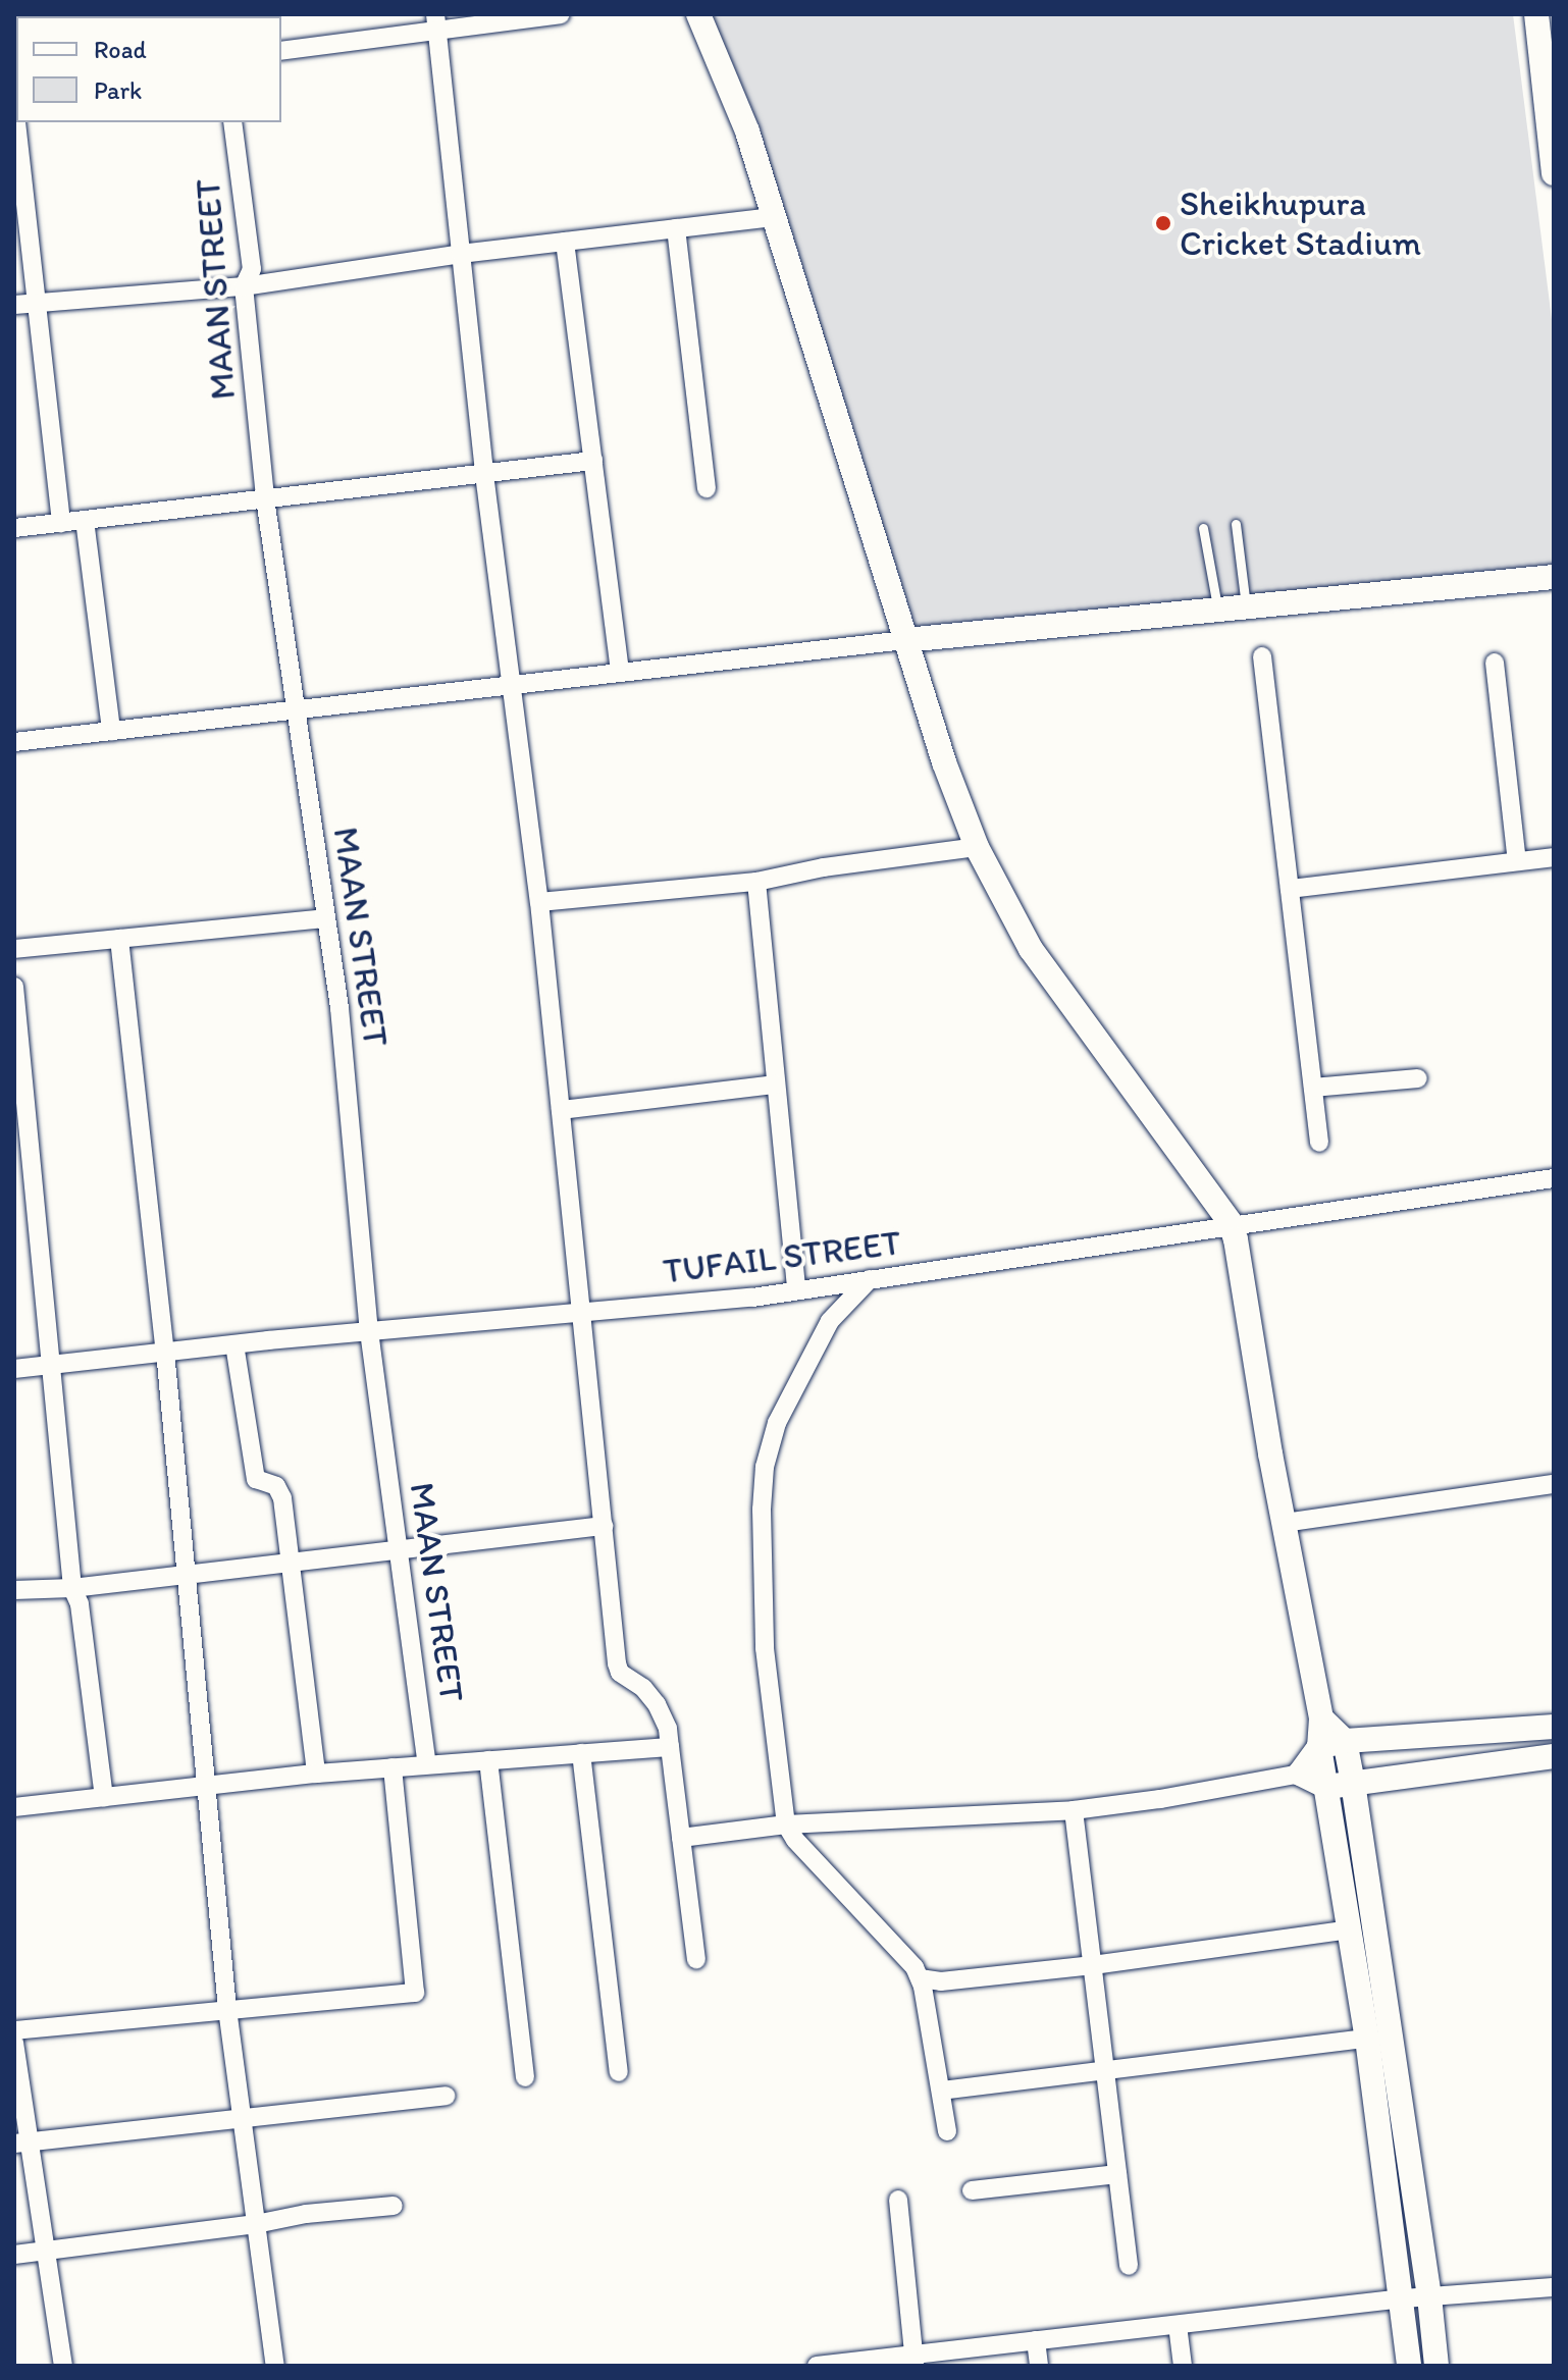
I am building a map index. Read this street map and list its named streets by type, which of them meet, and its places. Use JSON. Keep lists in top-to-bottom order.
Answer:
{
  "streets": {
    "street": ["MAAN STREET", "TUFAIL STREET"]
  },
  "crossings": [
    ["MAAN STREET", "TUFAIL STREET"]
  ],
  "places": ["Sheikhupura Cricket Stadium"],
  "legend": ["Road", "Park"]
}
